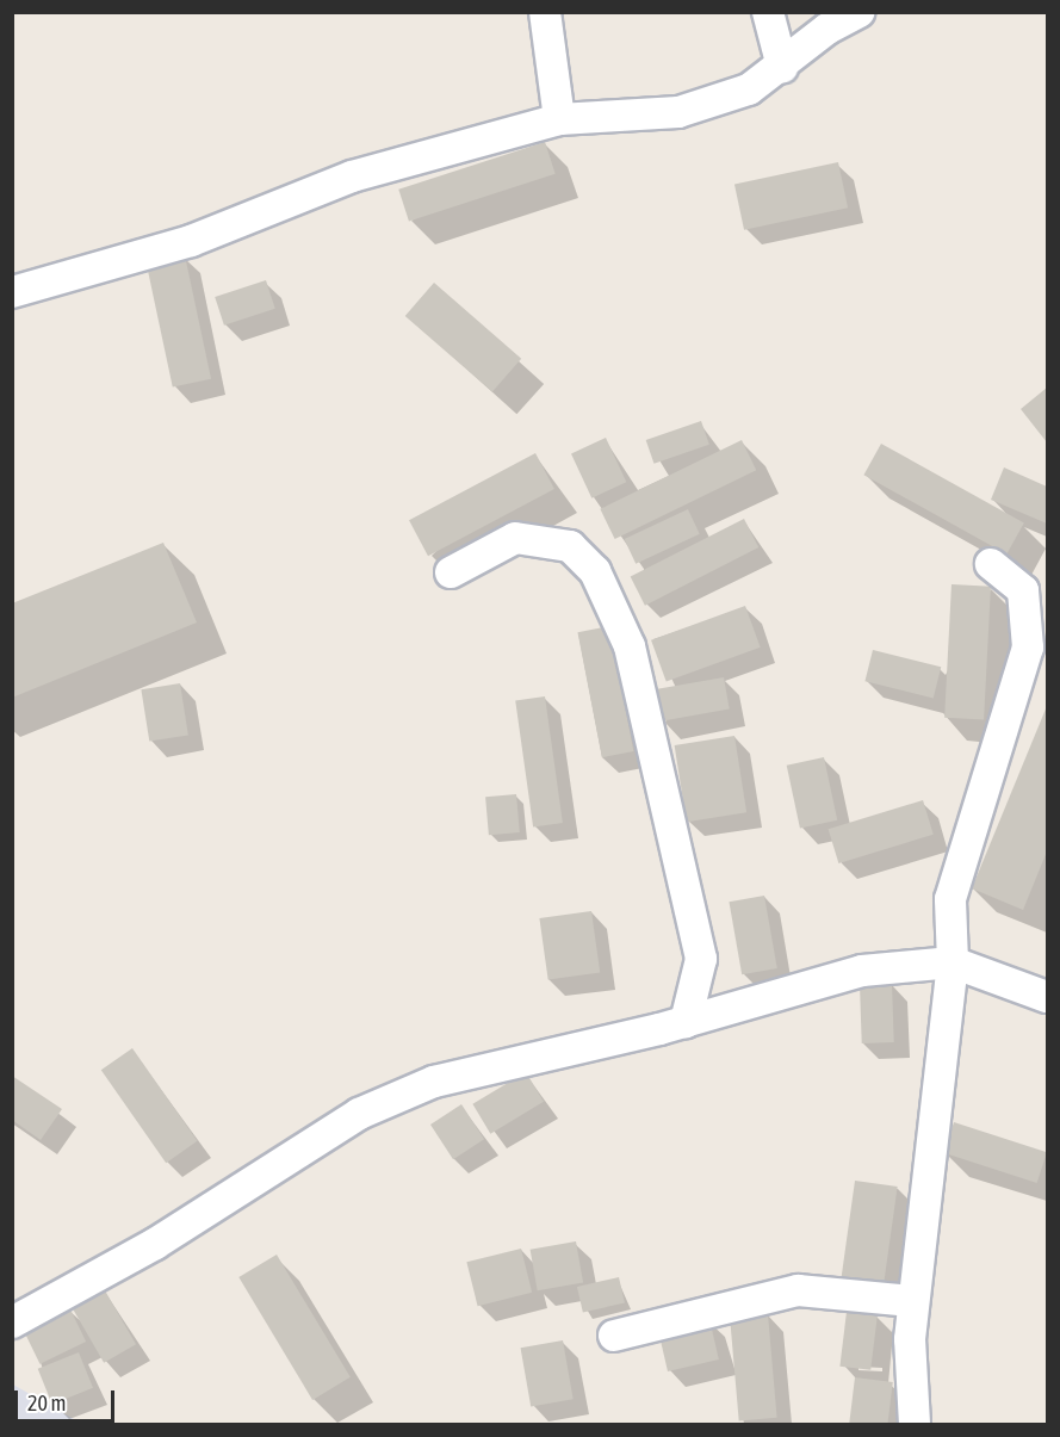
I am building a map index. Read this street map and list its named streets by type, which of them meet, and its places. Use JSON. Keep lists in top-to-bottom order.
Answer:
{
  "scale_bar": "20 m"
}
